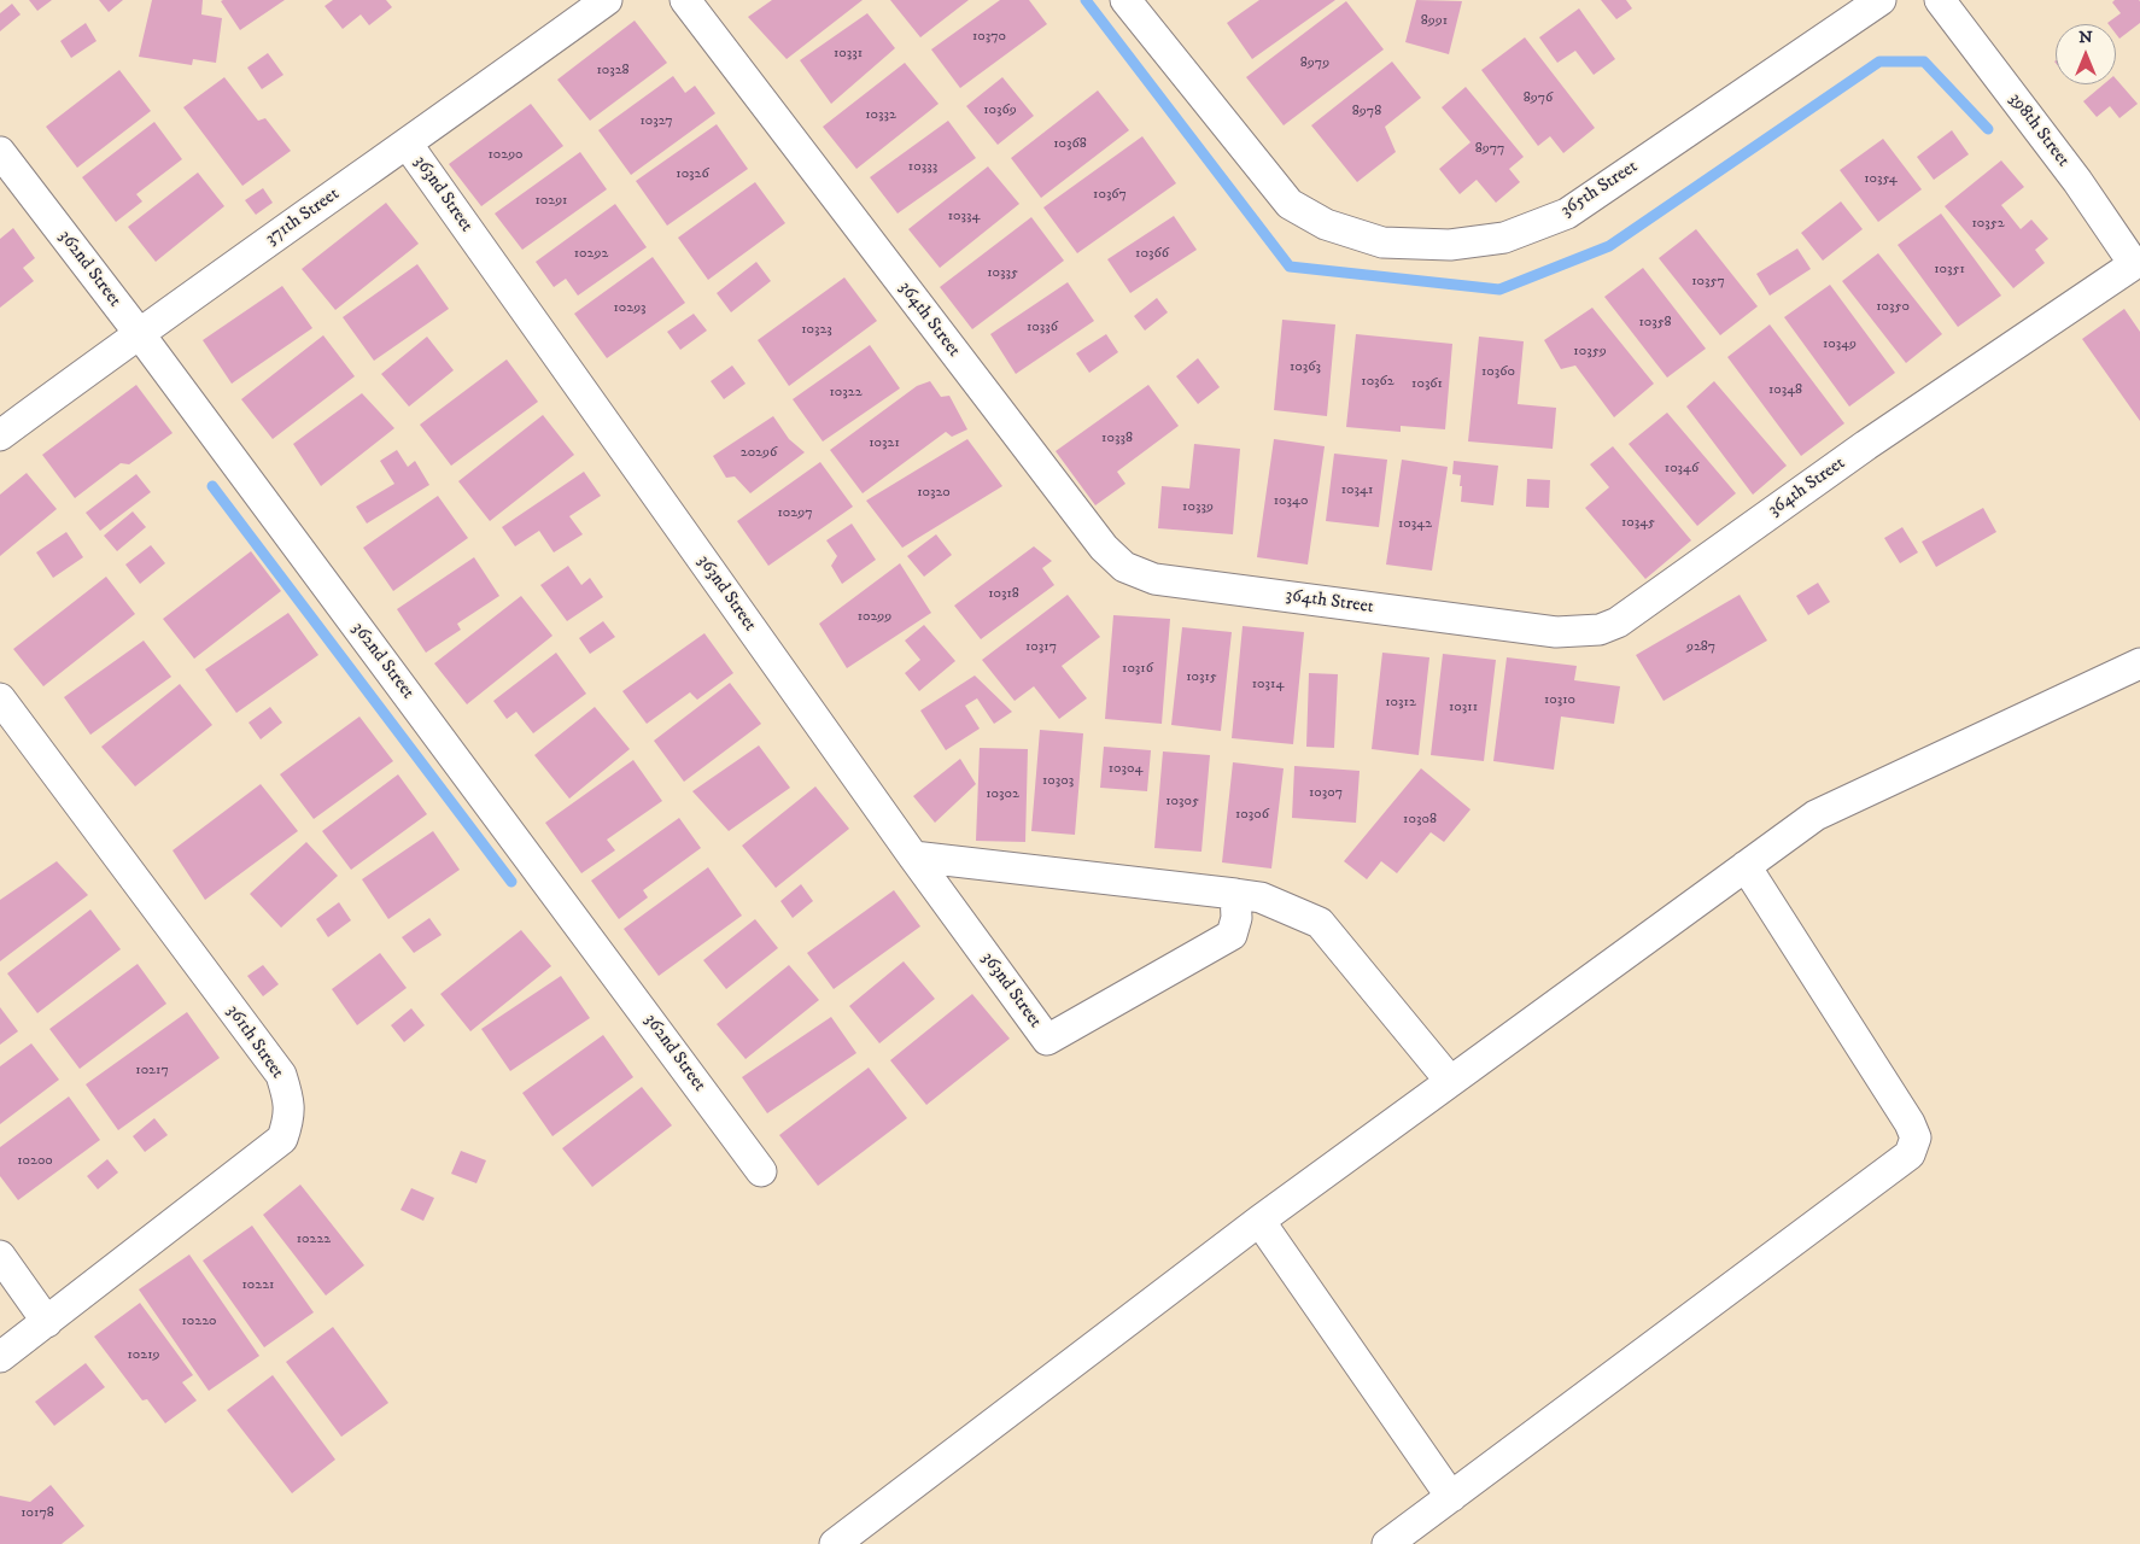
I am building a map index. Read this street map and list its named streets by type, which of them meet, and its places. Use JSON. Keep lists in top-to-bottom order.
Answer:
{
  "streets": {
    "street": [
      "398th Street",
      "365th Street",
      "363nd Street",
      "371th Street",
      "362nd Street",
      "364th Street",
      "361th Street"
    ]
  },
  "crossings": [
    ["398th Street", "364th Street"],
    ["363nd Street", "371th Street"],
    ["371th Street", "362nd Street"]
  ],
  "house_numbers": [
    "8991",
    "10370",
    "10331",
    "8979",
    "10328",
    "8976",
    "10369",
    "8978",
    "10332",
    "10327",
    "10368",
    "8977",
    "10290",
    "10333",
    "10326",
    "10354",
    "10367",
    "10291",
    "10334",
    "10352",
    "10292",
    "10366",
    "10351",
    "10335",
    "10357",
    "10350",
    "10293",
    "10358",
    "10336",
    "10323",
    "10349",
    "10359",
    "10363",
    "10360",
    "10362",
    "10361",
    "10348",
    "10322",
    "10338",
    "10321",
    "20296",
    "10346",
    "10341",
    "10320",
    "10340",
    "10339",
    "10297",
    "10345",
    "10342",
    "10318",
    "10299",
    "10317",
    "9287",
    "10316",
    "10315",
    "10314",
    "10310",
    "10312",
    "10311",
    "10304",
    "10303",
    "10307",
    "10302",
    "10305",
    "10306",
    "10308",
    "10217",
    "10200",
    "10222",
    "10221",
    "10220",
    "10219",
    "10178"
  ],
  "north": "top"
}
